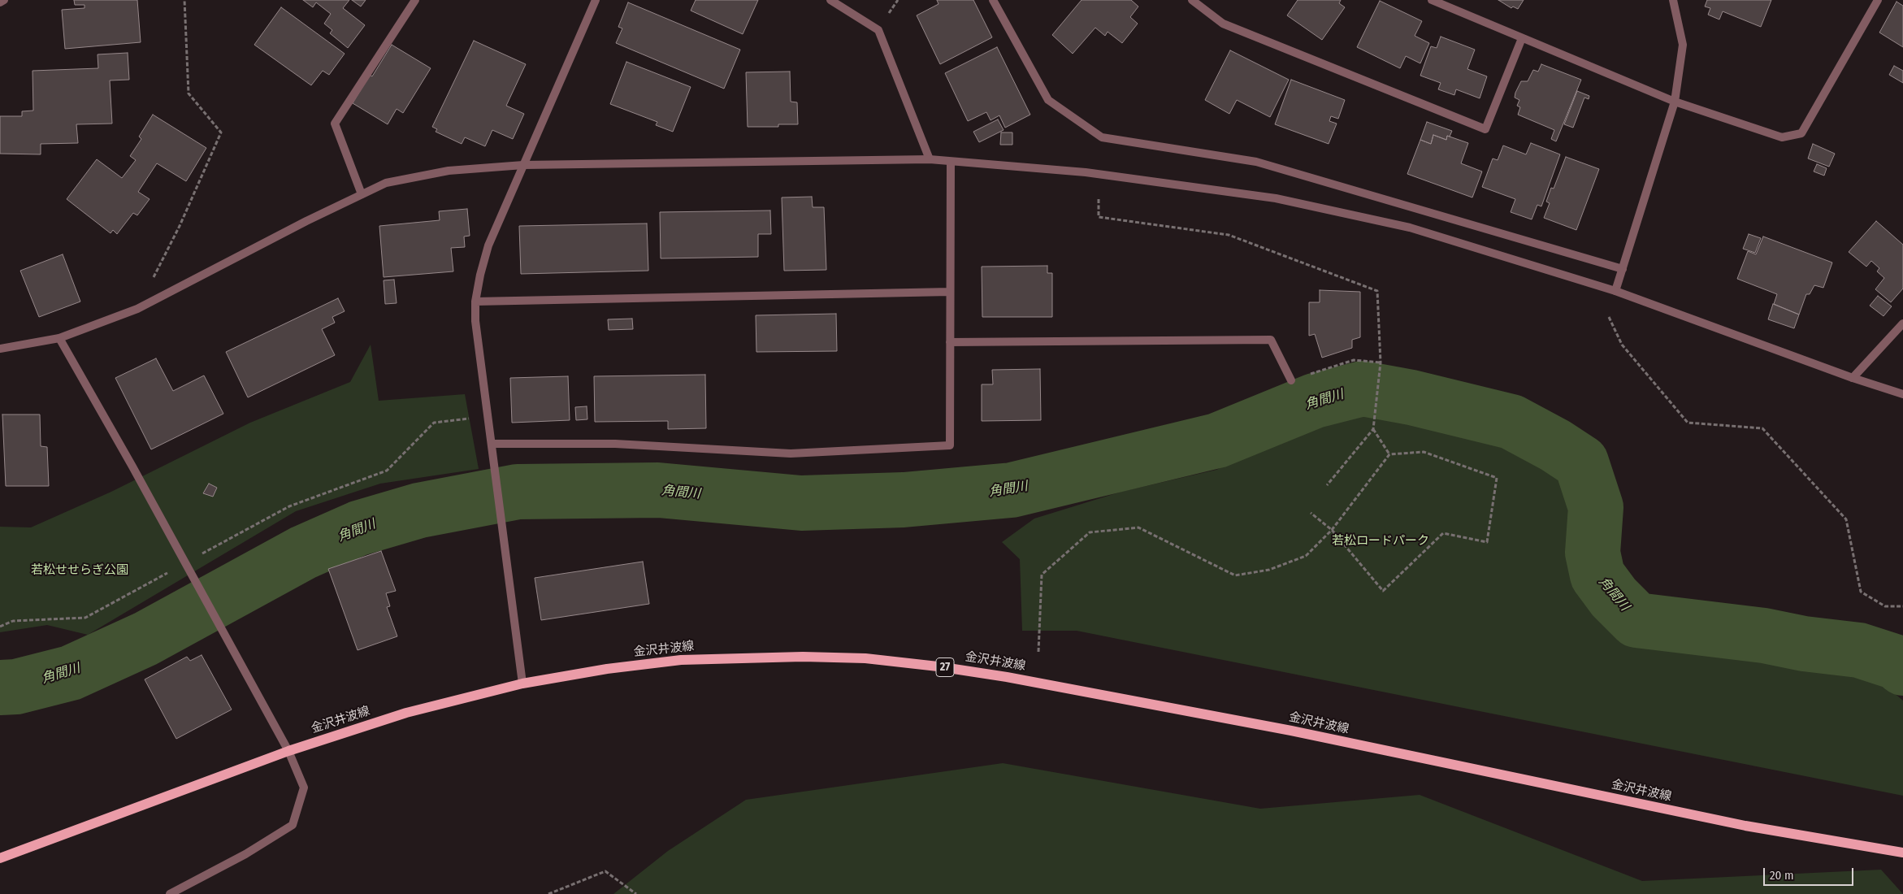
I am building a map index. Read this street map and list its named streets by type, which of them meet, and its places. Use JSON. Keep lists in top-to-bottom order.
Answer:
{
  "streets": {
    "main road": ["金沢井波線", "27"]
  },
  "water": ["角間川"],
  "parks": ["若松ロードパーク", "若松せせらぎ公園"],
  "scale_bar": "20 m"
}
